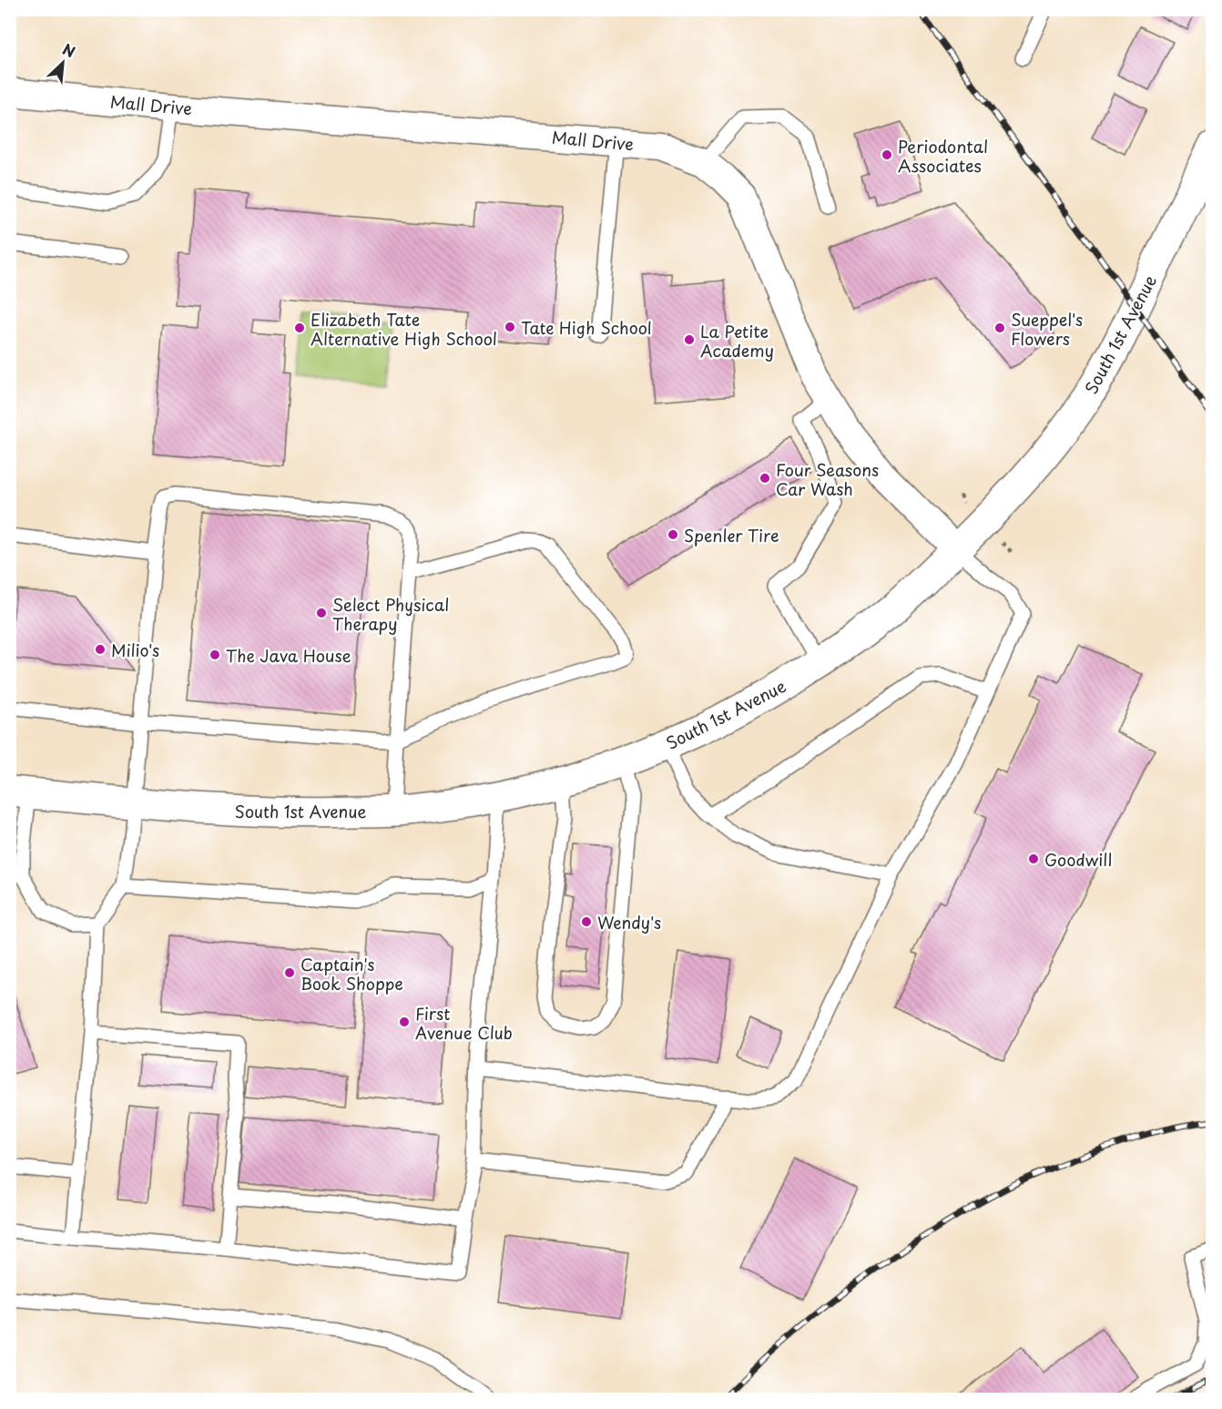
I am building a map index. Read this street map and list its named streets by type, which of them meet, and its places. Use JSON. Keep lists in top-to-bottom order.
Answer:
{
  "streets": {
    "main road": ["South 1st Avenue"],
    "street": ["Mall Drive"]
  },
  "crossings": [
    ["Mall Drive", "South 1st Avenue"]
  ],
  "places": [
    "Periodontal Associates",
    "Tate High School",
    "Elizabeth Tate Alternative High School",
    "Sueppel's Flowers",
    "La Petite Academy",
    "Four Seasons Car Wash",
    "Spenler Tire",
    "Select Physical Therapy",
    "Milio's",
    "The Java House",
    "Goodwill",
    "Wendy's",
    "Captain's Book Shoppe",
    "First Avenue Club"
  ],
  "north": "top right"
}
